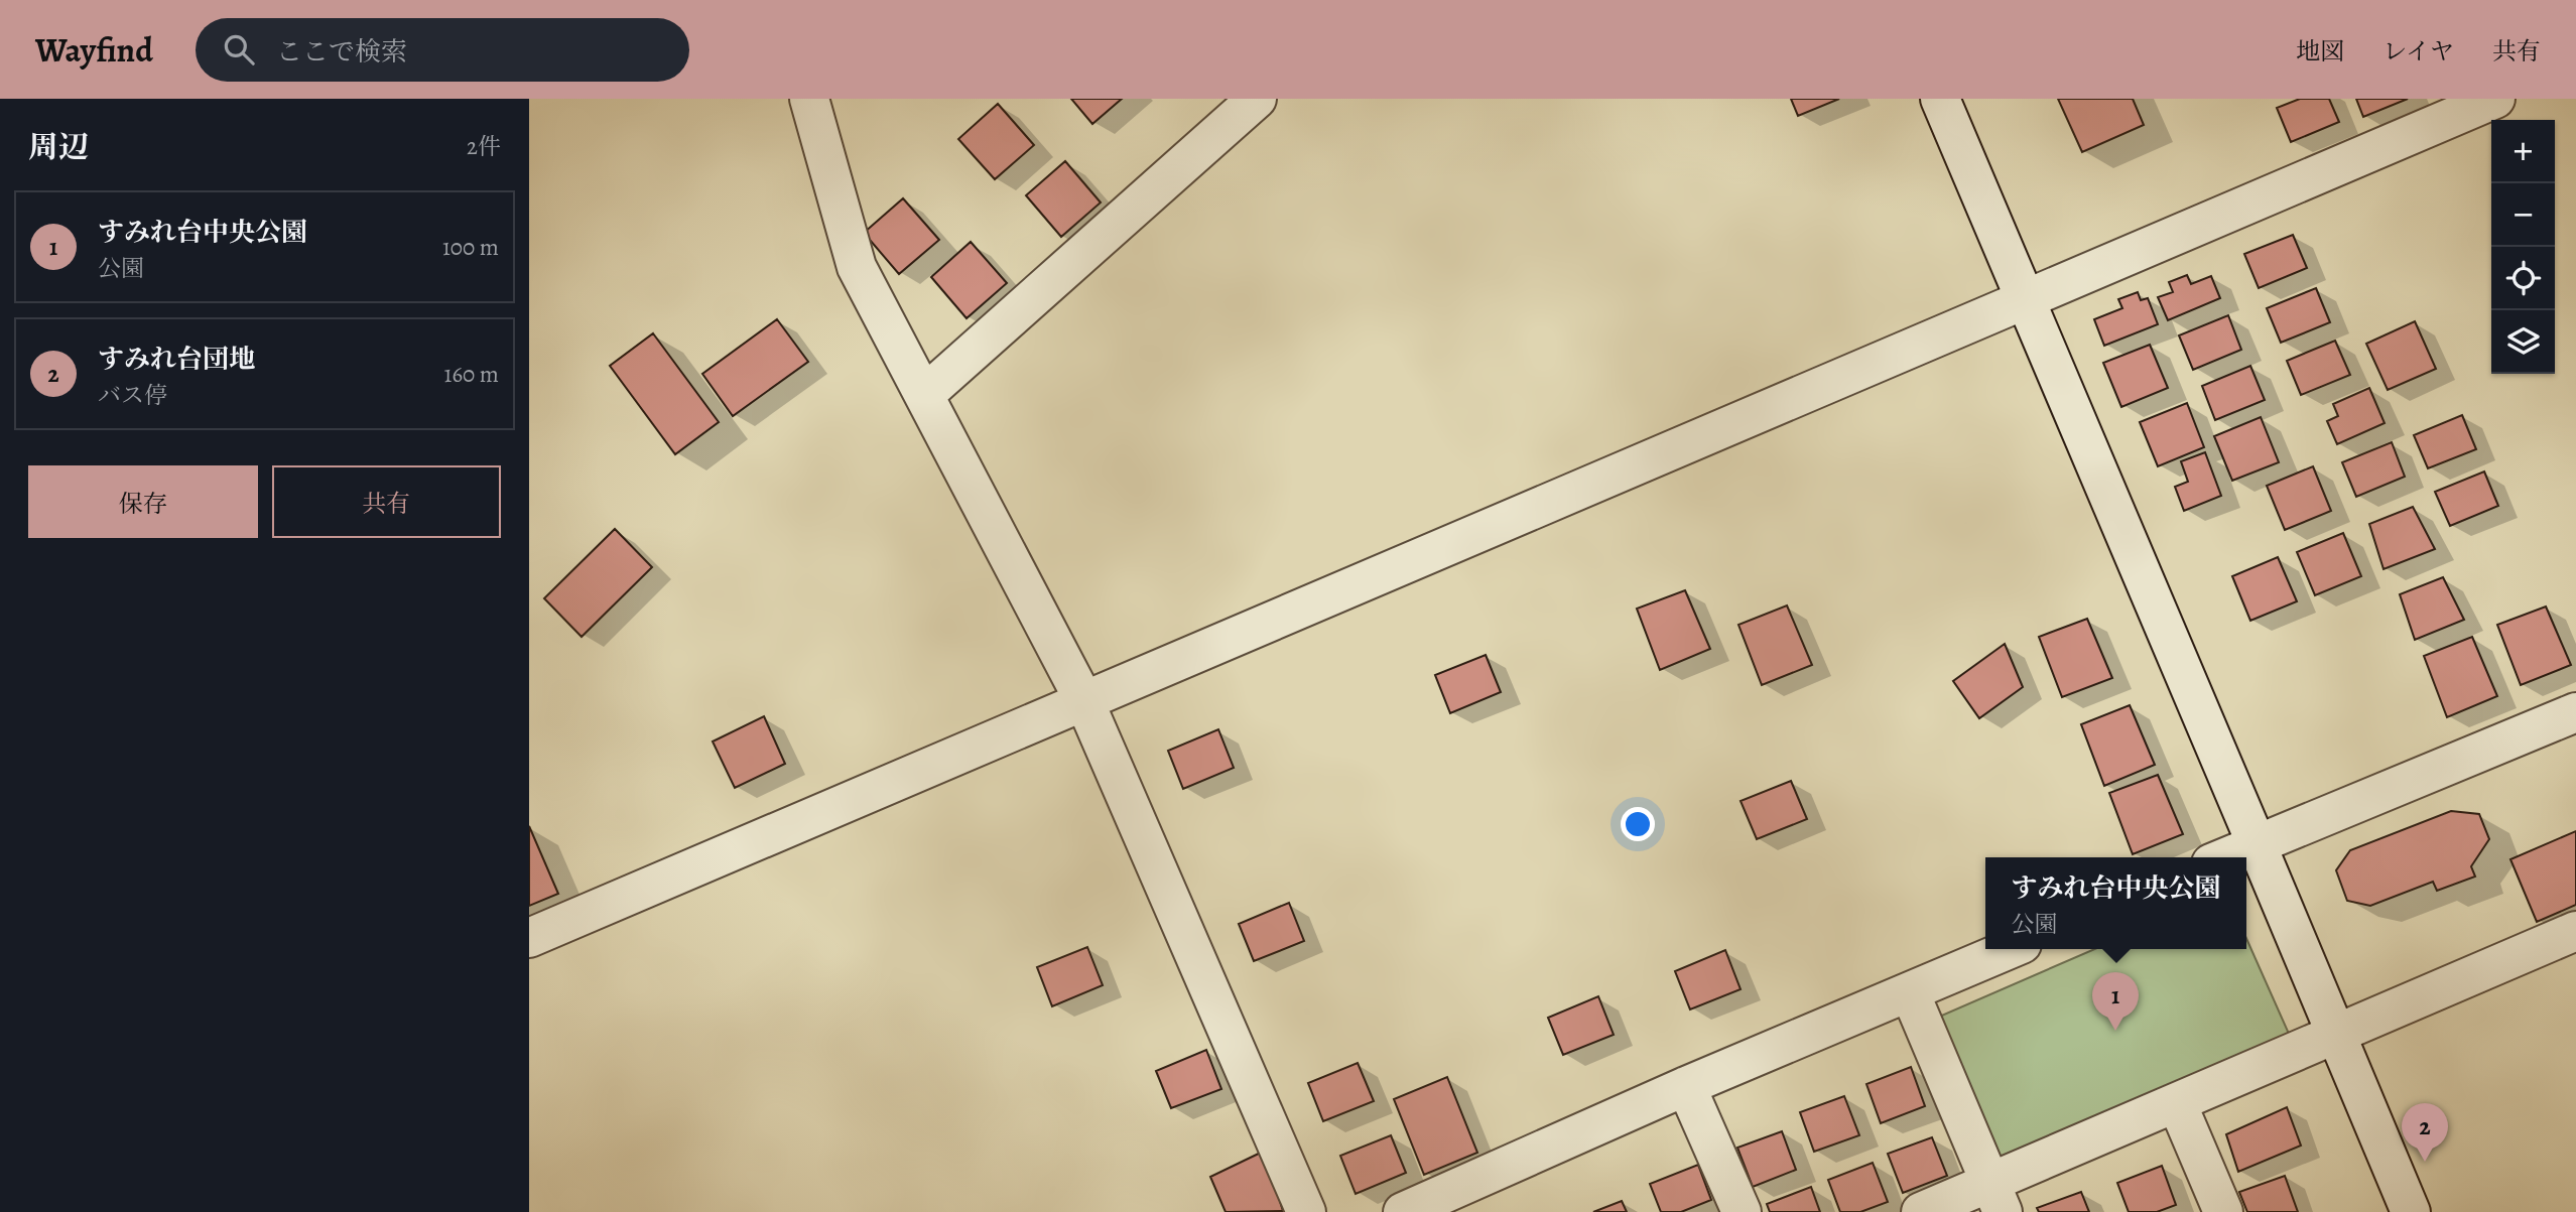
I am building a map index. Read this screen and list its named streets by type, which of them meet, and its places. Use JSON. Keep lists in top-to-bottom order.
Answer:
{
  "page": {
    "header": "Wayfind",
    "search": "ここで検索",
    "nav": ["地図", "レイヤ", "共有"],
    "heading": ["周辺", "2件"],
    "map_buttons": ["+", "−"],
    "list": [
      {
        "mark": "1",
        "name": "すみれ台中央公園",
        "note": "公園",
        "value": "100 m"
      },
      {
        "mark": "2",
        "name": "すみれ台団地",
        "note": "バス停",
        "value": "160 m"
      }
    ],
    "buttons": ["保存", "共有"],
    "popup": ["すみれ台中央公園", "公園"],
    "pins": ["1", "2"]
  }
}
